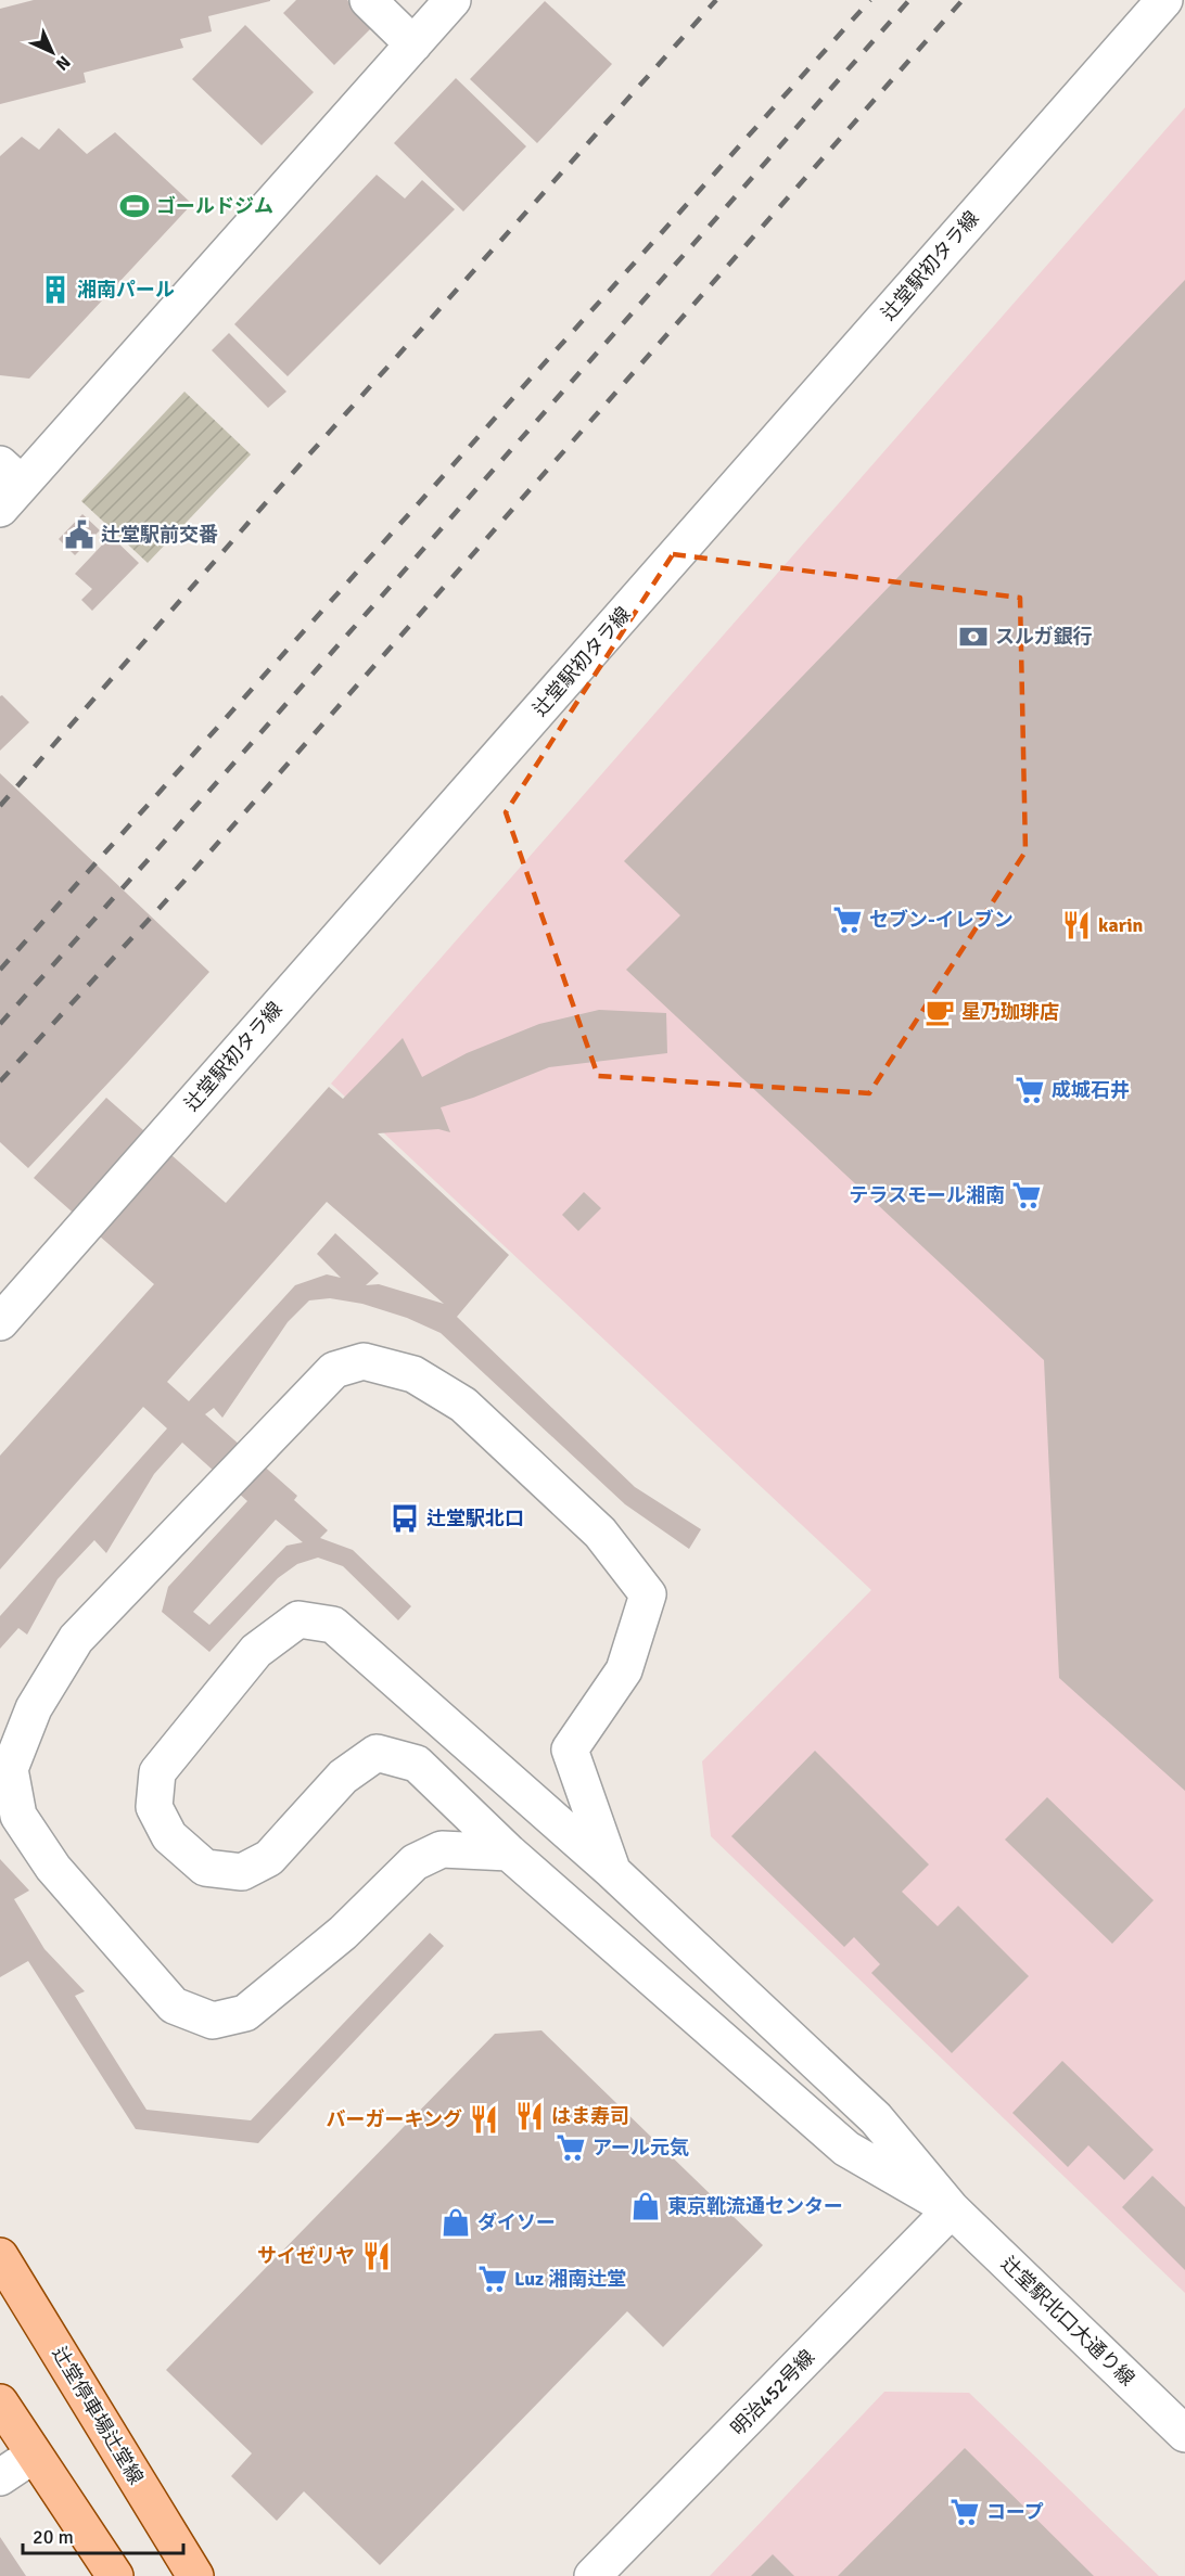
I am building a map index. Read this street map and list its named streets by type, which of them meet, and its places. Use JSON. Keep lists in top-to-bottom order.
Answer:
{
  "streets": {
    "main road": ["辻堂停車場辻堂線"],
    "street": ["辻堂駅初タラ線", "辻堂駅北口大通り線", "明治452号線"]
  },
  "crossings": [
    ["辻堂駅北口大通り線", "明治452号線"]
  ],
  "places": {
    "sports": ["ゴールドジム"],
    "building": ["湘南パール"],
    "public building": ["辻堂駅前交番"],
    "bank": ["スルガ銀行"],
    "supermarket": [
      "セブン-イレブン",
      "成城石井",
      "テラスモール湘南",
      "アール元気",
      "Luz 湘南辻堂",
      "コープ"
    ],
    "restaurant": [
      "karin",
      "はま寿司",
      "バーガーキング",
      "サイゼリヤ"
    ],
    "cafe": ["星乃珈琲店"],
    "bus stop": ["辻堂駅北口"],
    "shop": ["東京靴流通センター", "ダイソー"]
  },
  "scale_bar": "20 m",
  "north": "bottom right"
}
